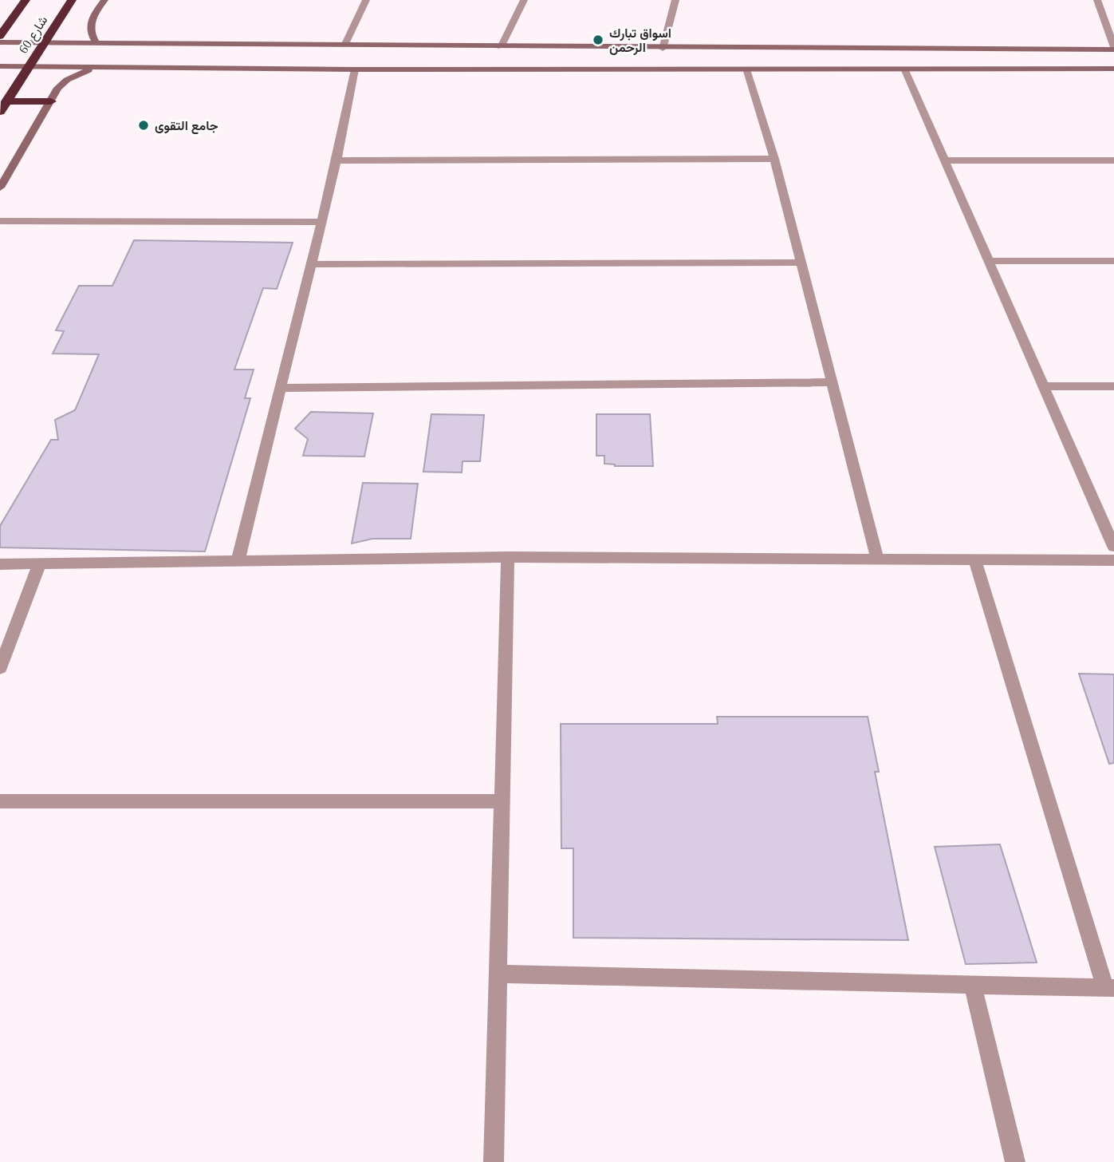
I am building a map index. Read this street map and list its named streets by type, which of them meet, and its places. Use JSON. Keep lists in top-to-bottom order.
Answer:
{
  "streets": {
    "highway": ["شارع 60"]
  },
  "places": ["اسواق تبارك الرحمن", "جامع التقوى"]
}
